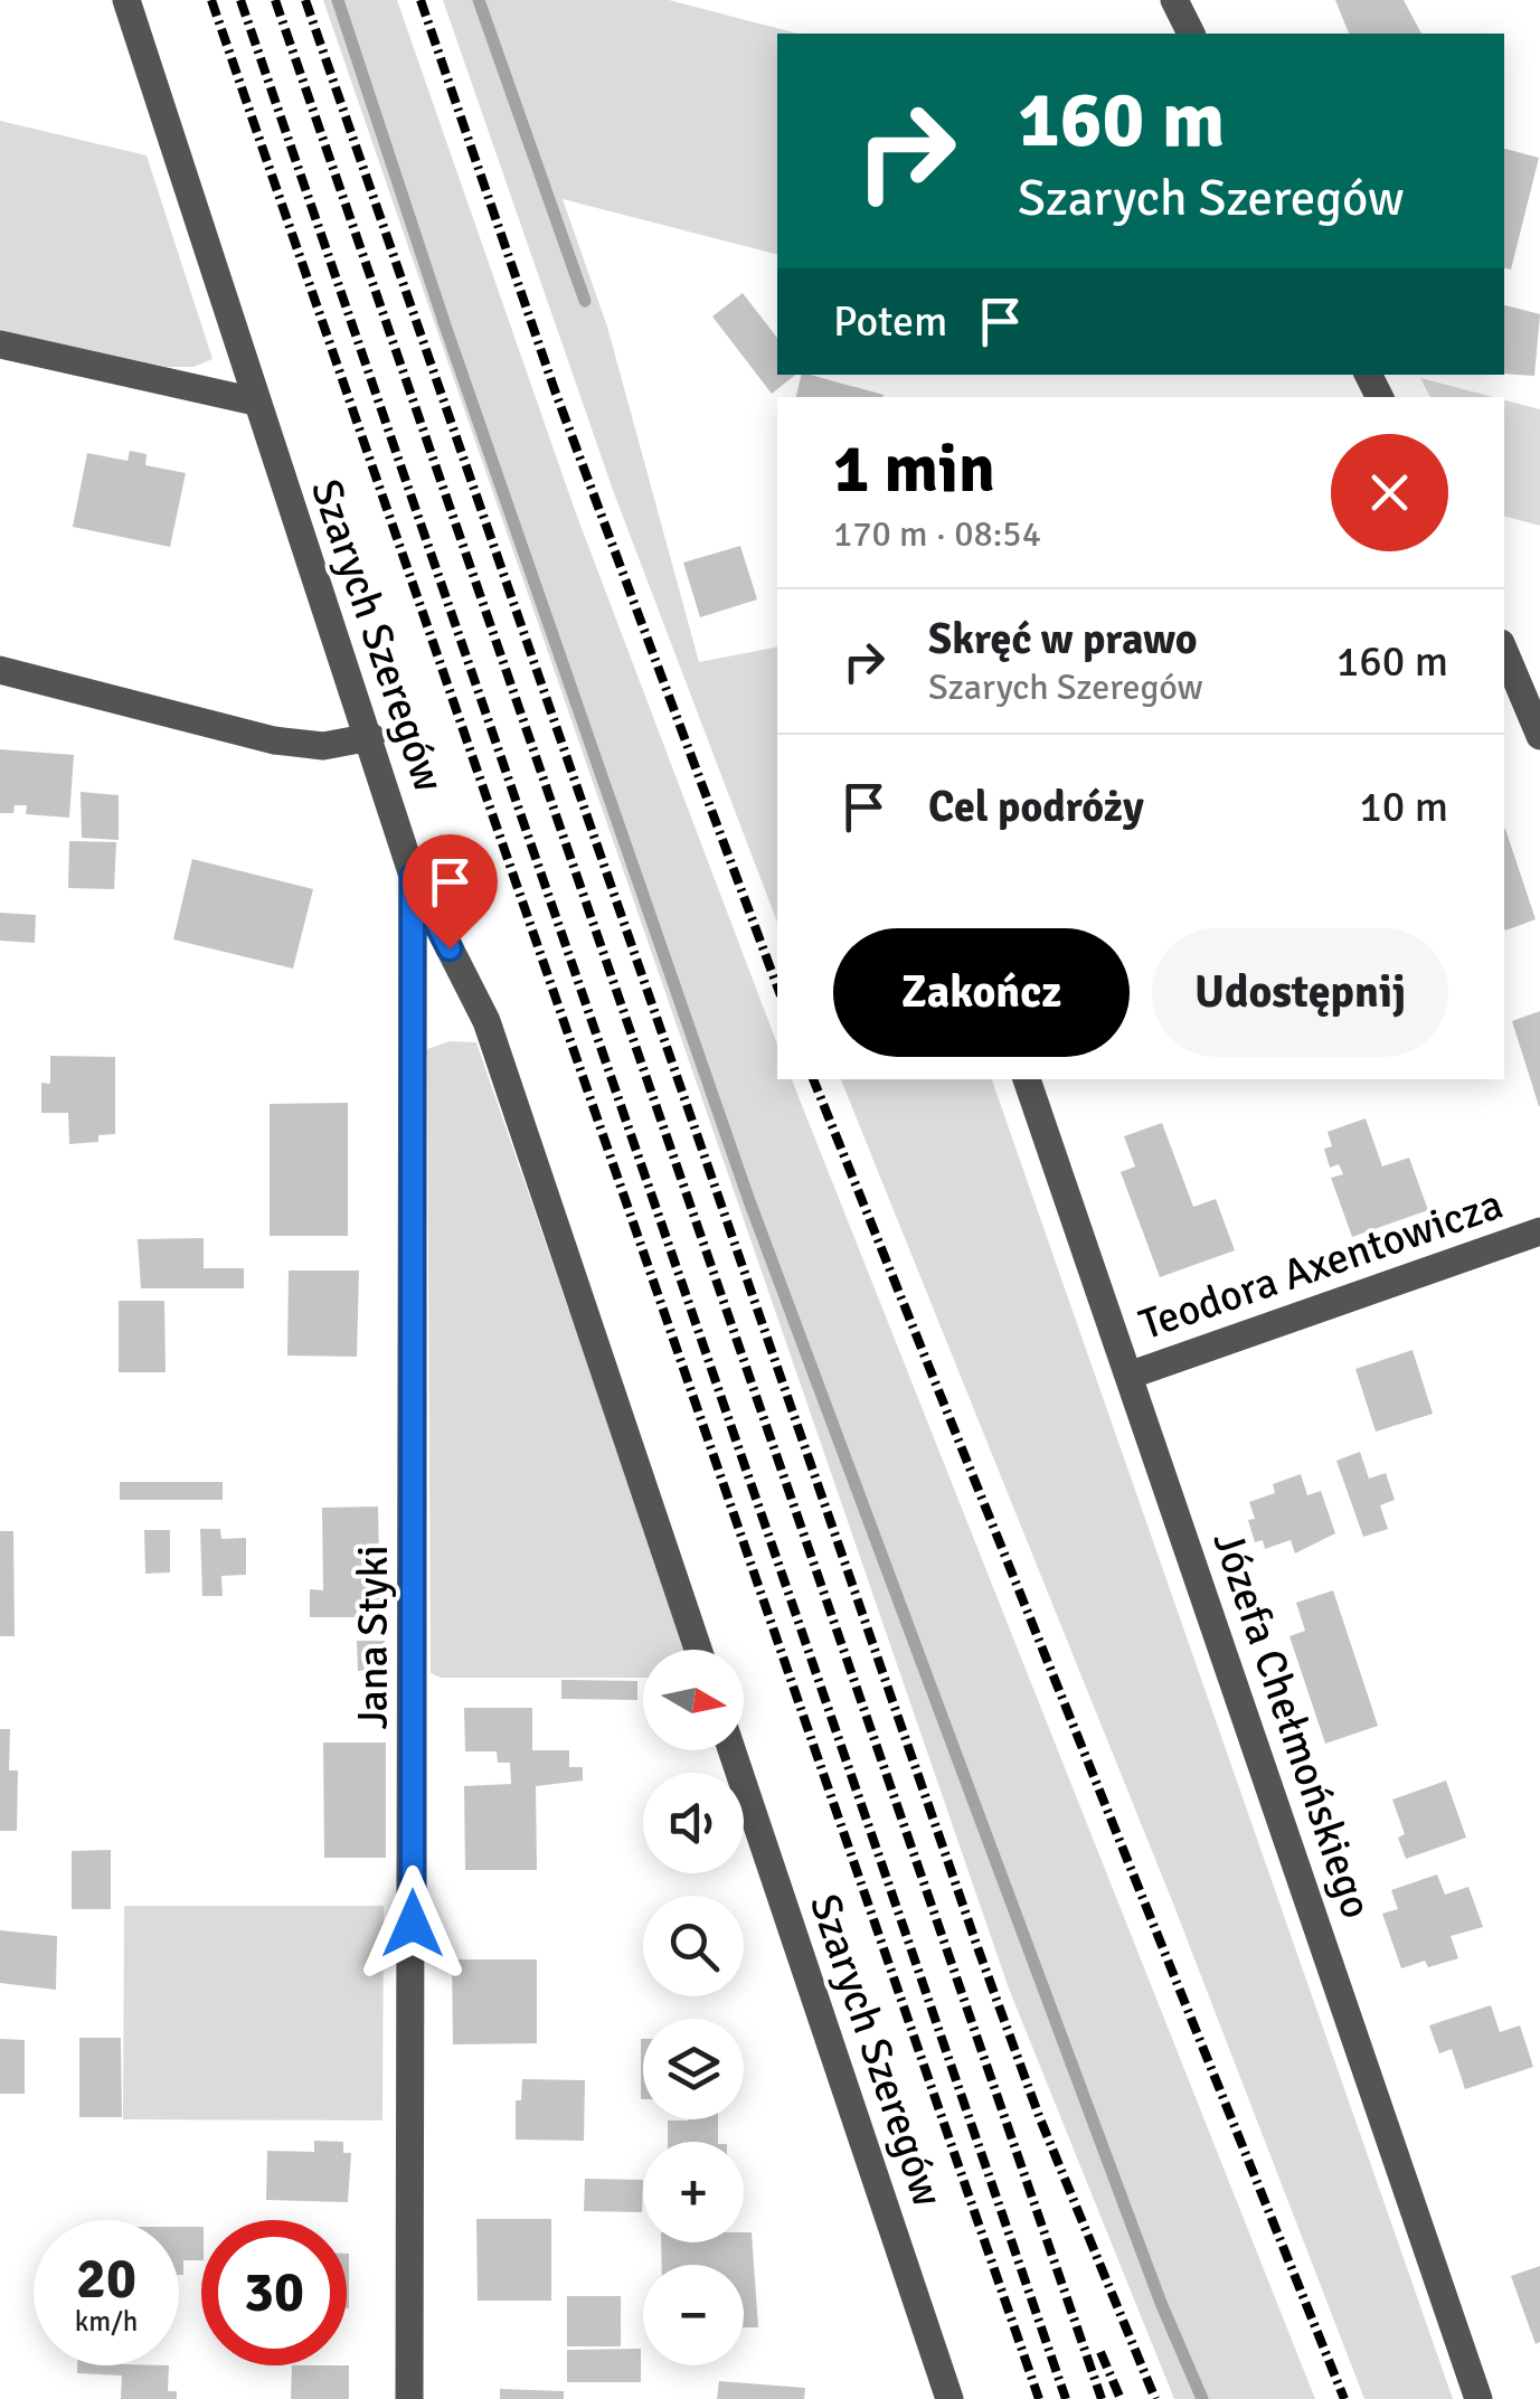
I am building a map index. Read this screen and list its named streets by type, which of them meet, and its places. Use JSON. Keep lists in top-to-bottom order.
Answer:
{
  "streets": {
    "street": [
      "Szarych Szeregów",
      "Teodora Axentowicza",
      "Jana Styki",
      "Józefa Chełmońskiego"
    ]
  },
  "crossings": [
    ["Szarych Szeregów", "Jana Styki"],
    ["Teodora Axentowicza", "Józefa Chełmońskiego"]
  ],
  "north": "right",
  "page": {
    "turn": ["160 m", "Szarych Szeregów"],
    "then": "Potem",
    "heading": ["1 min", "170 m · 08:54"],
    "list": [
      {
        "name": "Skręć w prawo",
        "note": "Szarych Szeregów",
        "value": "160 m"
      },
      {
        "name": "Cel podróży",
        "value": "10 m"
      }
    ],
    "buttons": ["Zakończ", "Udostępnij"],
    "map_buttons": ["+", "−"],
    "speed": "20 km/h",
    "limit": "30"
  }
}
